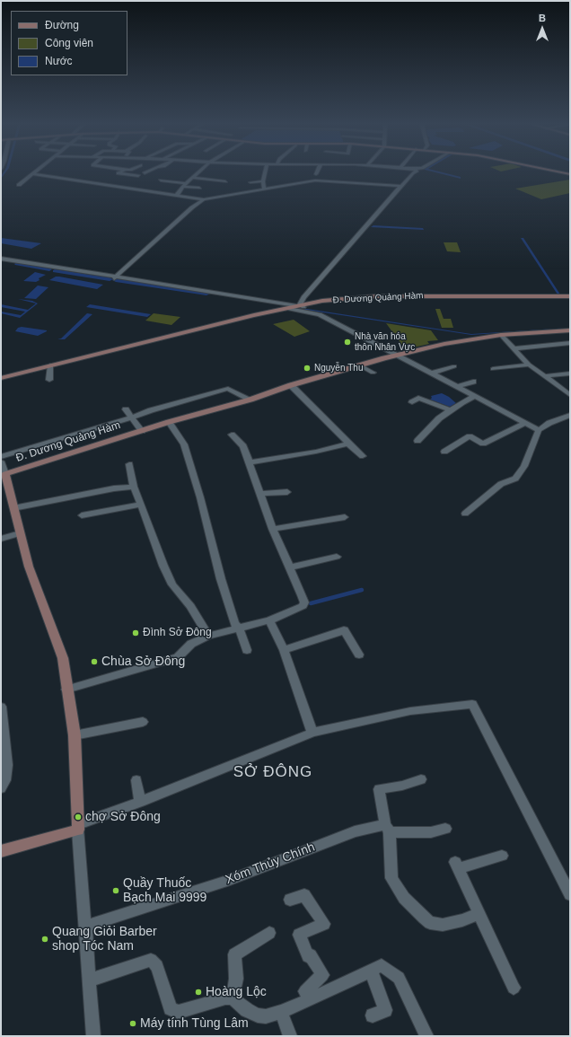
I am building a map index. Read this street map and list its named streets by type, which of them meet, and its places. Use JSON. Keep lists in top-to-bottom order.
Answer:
{
  "streets": {
    "main road": ["Đ. Dương Quảng Hàm"],
    "street": ["Xóm Thủy Chính"]
  },
  "districts": ["SỞ ĐÔNG"],
  "places": [
    "Nhà văn hóa thôn Nhân Vực",
    "Nguyễn Thu",
    "Đình Sở Đông",
    "Chùa Sở Đông",
    "chợ Sở Đông",
    "Quầy Thuốc Bạch Mai 9999",
    "Quang Giỏi Barber shop Tóc Nam",
    "Hoàng Lộc",
    "Máy tính Tùng Lâm"
  ],
  "legend": ["Đường", "Công viên", "Nước"],
  "north": "top"
}
